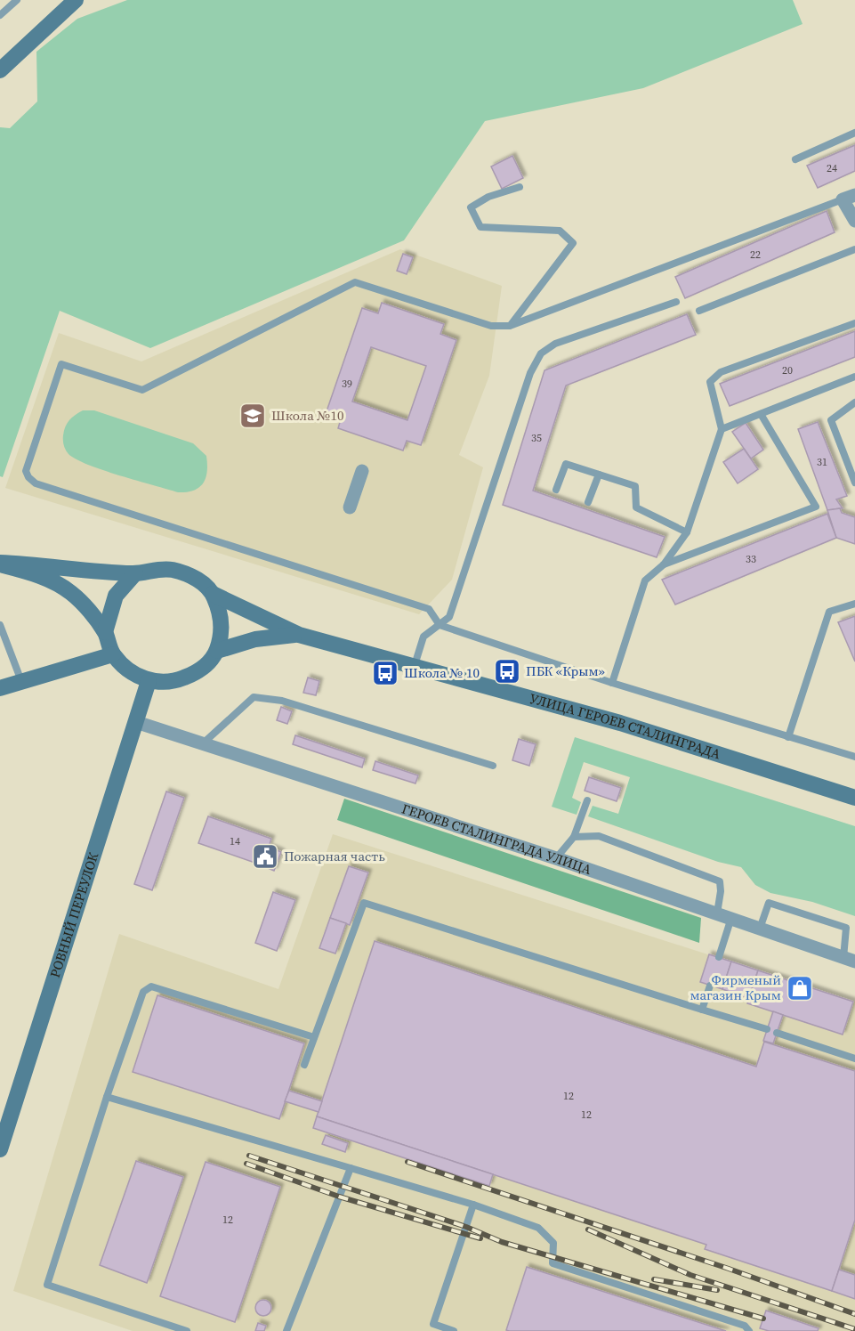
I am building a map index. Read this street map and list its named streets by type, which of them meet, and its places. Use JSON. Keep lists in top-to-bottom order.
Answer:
{
  "streets": {
    "main road": ["УЛИЦА ГЕРОЕВ СТАЛИНГРАДА", "РОВНЫЙ ПЕРЕУЛОК"],
    "street": ["ГЕРОЕВ СТАЛИНГРАДА УЛИЦА"]
  },
  "crossings": [
    ["УЛИЦА ГЕРОЕВ СТАЛИНГРАДА", "РОВНЫЙ ПЕРЕУЛОК"],
    ["ГЕРОЕВ СТАЛИНГРАДА УЛИЦА", "РОВНЫЙ ПЕРЕУЛОК"]
  ],
  "places": {
    "school or university": ["Школа №10"],
    "bus stop": ["ПБК «Крым»", "Школа № 10"],
    "public building": ["Пожарная часть"],
    "shop": ["Фирменый магазин Крым"]
  },
  "house_numbers": [
    "24",
    "22",
    "20",
    "39",
    "35",
    "31",
    "33",
    "14",
    "12",
    "12",
    "12"
  ]
}
